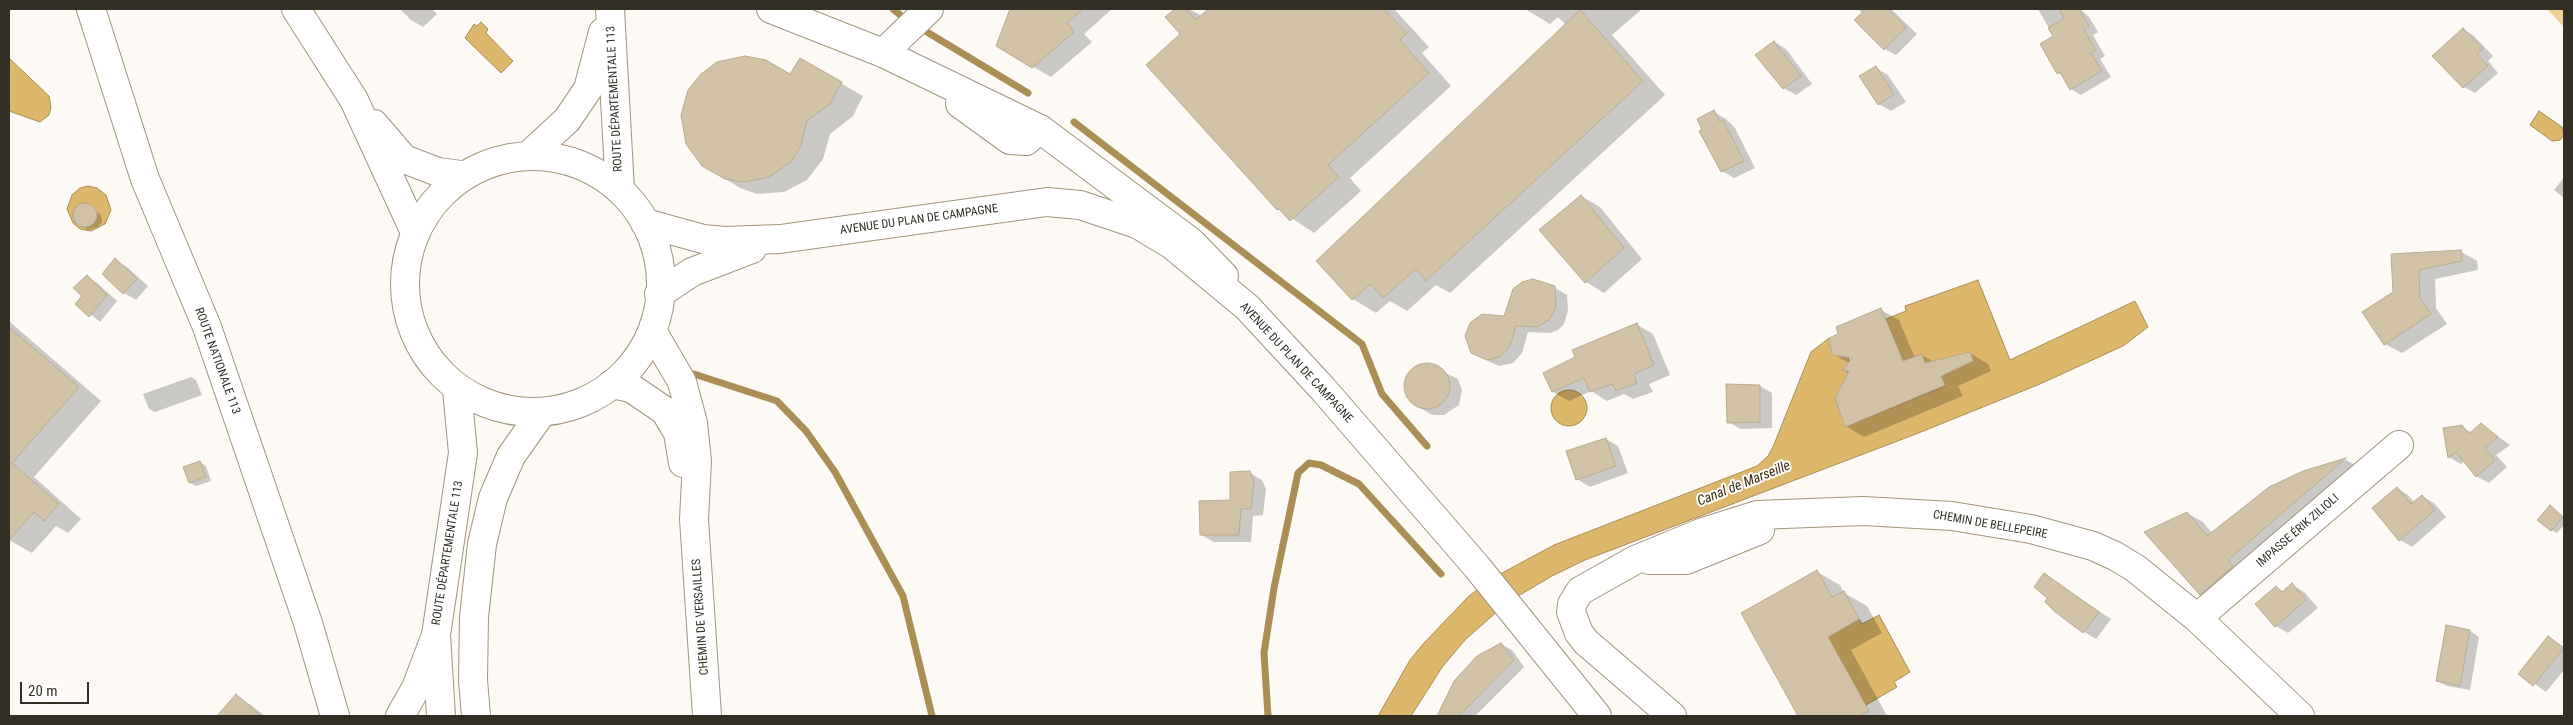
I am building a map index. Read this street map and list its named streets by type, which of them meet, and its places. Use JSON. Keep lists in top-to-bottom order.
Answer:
{
  "streets": {
    "main road": [
      "ROUTE DÉPARTEMENTALE 113",
      "AVENUE DU PLAN DE CAMPAGNE",
      "ROUTE NATIONALE 113",
      "CHEMIN DE BELLEPEIRE",
      "IMPASSE ÉRIK ZILIOLI",
      "CHEMIN DE VERSAILLES"
    ]
  },
  "crossings": [
    ["ROUTE DÉPARTEMENTALE 113", "AVENUE DU PLAN DE CAMPAGNE"],
    ["ROUTE DÉPARTEMENTALE 113", "CHEMIN DE VERSAILLES"],
    ["CHEMIN DE BELLEPEIRE", "IMPASSE ÉRIK ZILIOLI"]
  ],
  "water": ["Canal de Marseille"],
  "scale_bar": "20 m"
}
